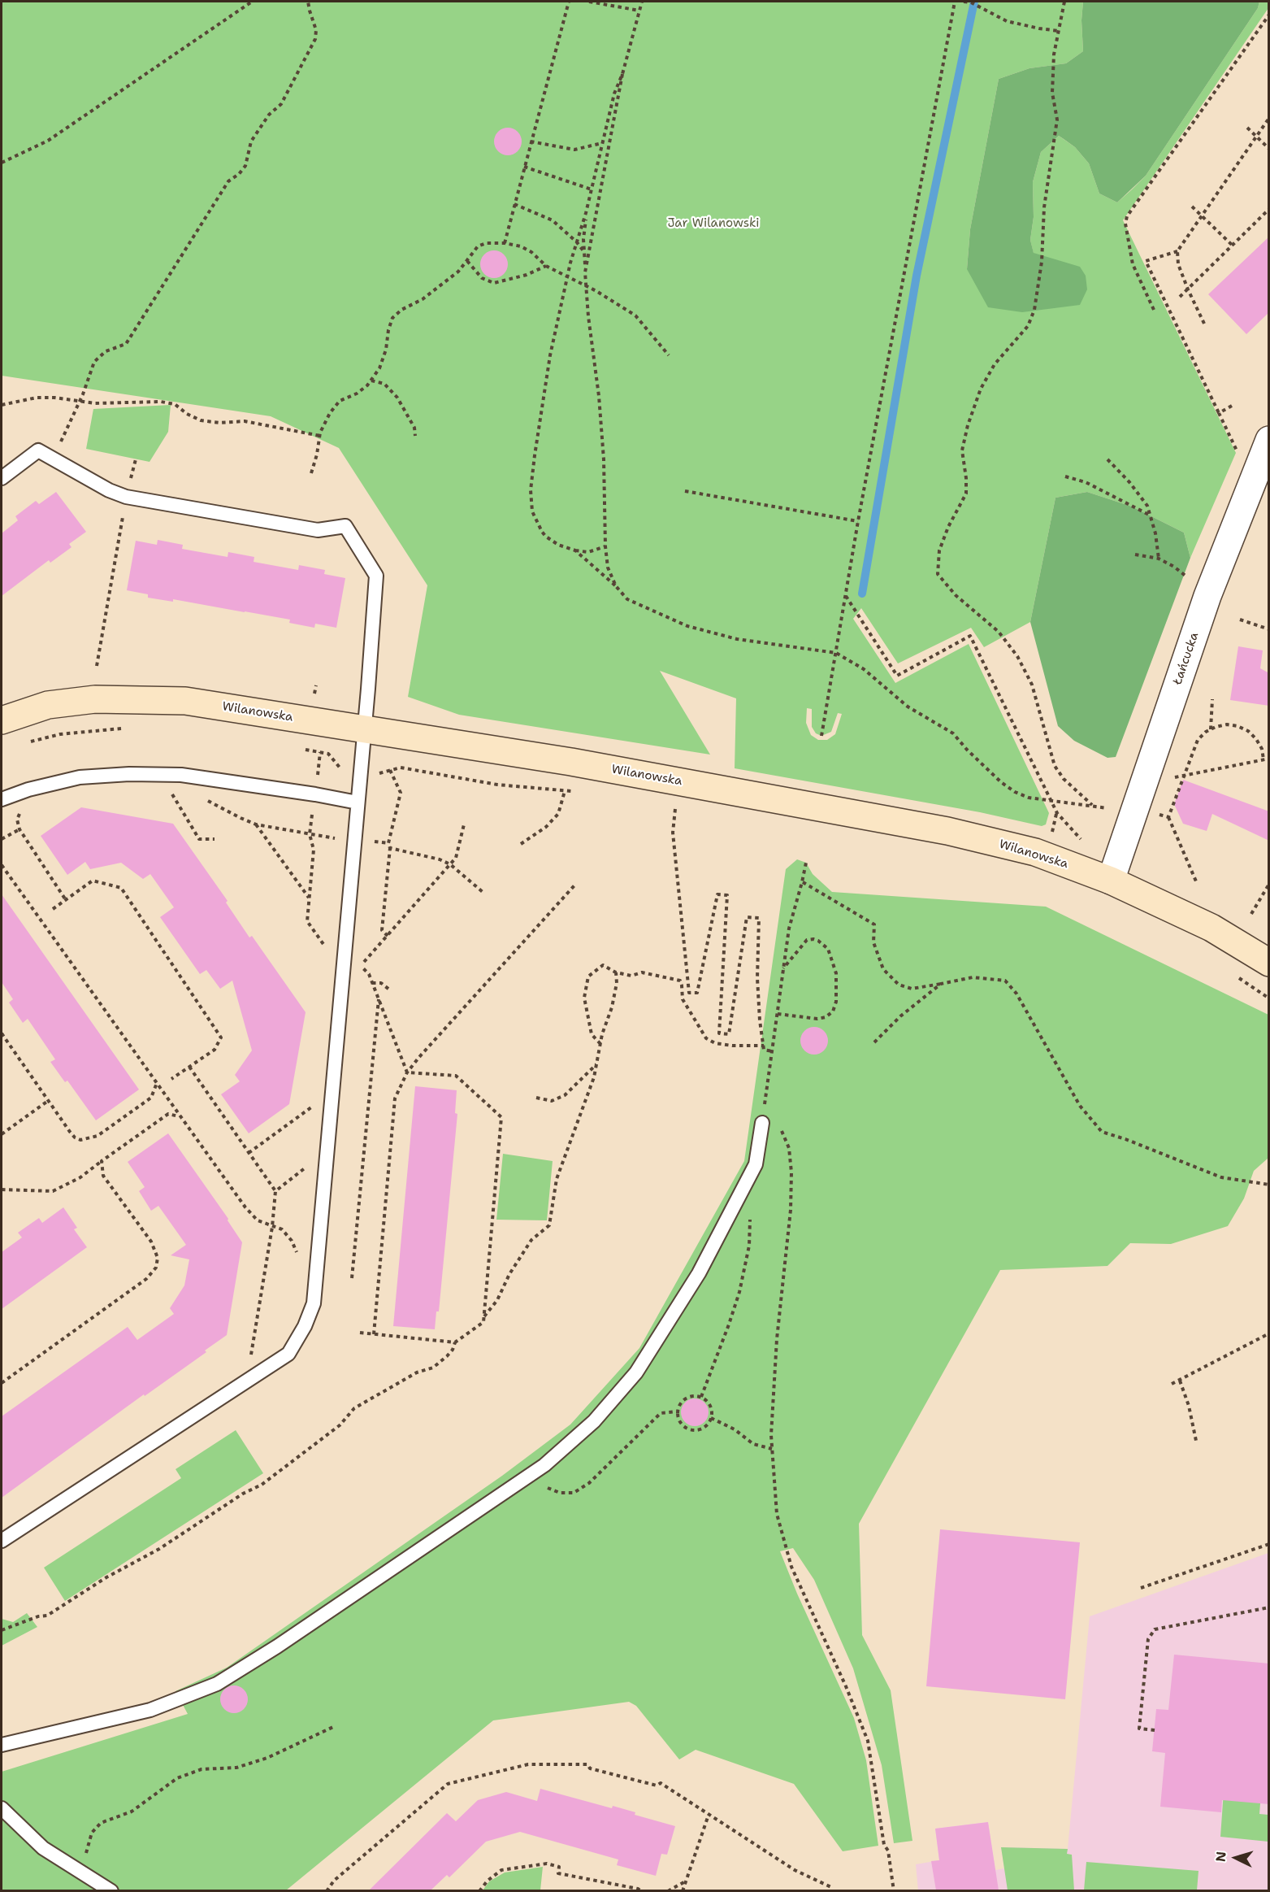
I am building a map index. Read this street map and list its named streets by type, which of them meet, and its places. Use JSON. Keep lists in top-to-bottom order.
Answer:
{
  "streets": {
    "street": ["Łańcucka", "Wilanowska"]
  },
  "crossings": [
    ["Łańcucka", "Wilanowska"]
  ],
  "parks": ["Jar Wilanowski"],
  "north": "left"
}
